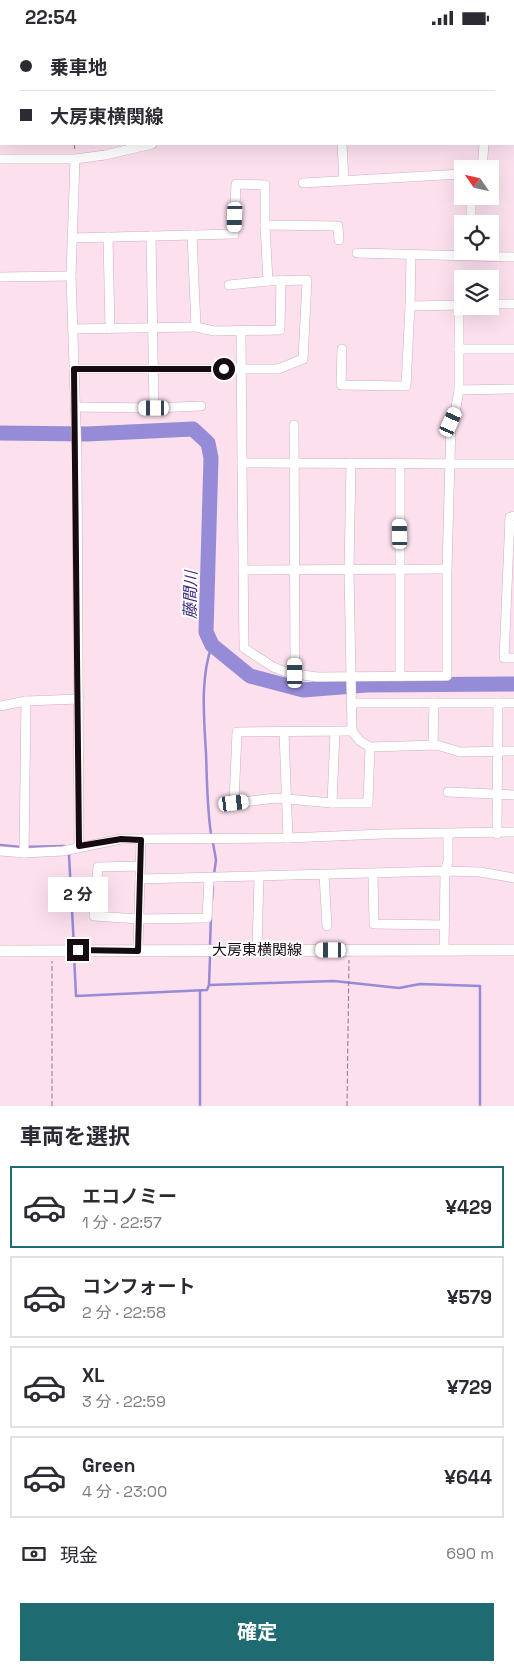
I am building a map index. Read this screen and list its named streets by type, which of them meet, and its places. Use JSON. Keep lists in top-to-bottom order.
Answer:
{
  "streets": {
    "main road": ["大房東横関線"]
  },
  "water": ["藤間川"],
  "north": "top left",
  "page": {
    "status": "22:54",
    "banner": ["乗車地", "大房東横関線"],
    "bubble": "2 分",
    "heading": "車両を選択",
    "list": [
      {
        "name": "エコノミー",
        "note": "1 分 · 22:57",
        "value": "¥429"
      },
      {
        "name": "コンフォート",
        "note": "2 分 · 22:58",
        "value": "¥579"
      },
      {
        "name": "XL",
        "note": "3 分 · 22:59",
        "value": "¥729"
      },
      {
        "name": "Green",
        "note": "4 分 · 23:00",
        "value": "¥644"
      }
    ],
    "pay": ["現金", "690 m"],
    "buttons": "確定"
  }
}
